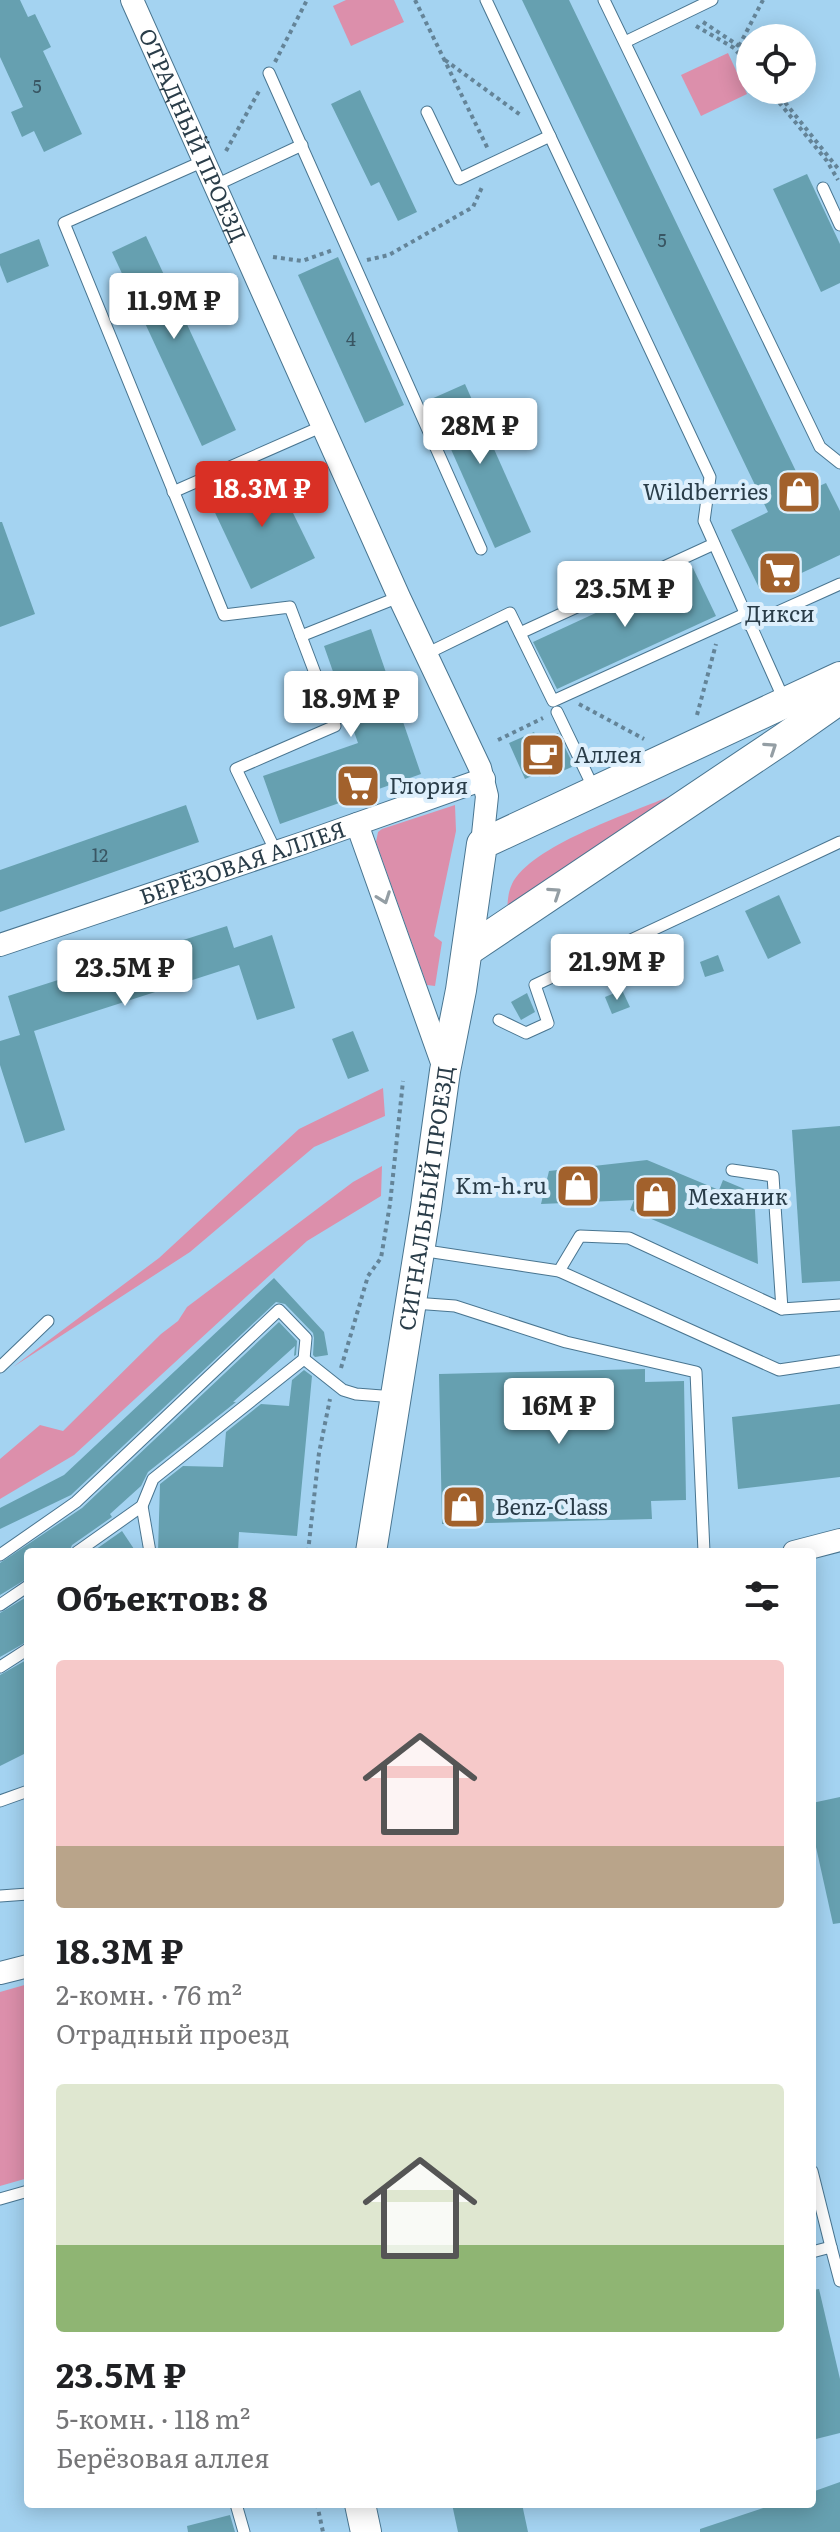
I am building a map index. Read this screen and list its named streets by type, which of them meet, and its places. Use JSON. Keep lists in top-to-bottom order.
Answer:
{
  "streets": {
    "main road": ["СИГНАЛЬНЫЙ ПРОЕЗД"],
    "street": ["ОТРАДНЫЙ ПРОЕЗД", "БЕРЁЗОВАЯ АЛЛЕЯ"]
  },
  "crossings": [
    ["ОТРАДНЫЙ ПРОЕЗД", "БЕРЁЗОВАЯ АЛЛЕЯ"],
    ["ОТРАДНЫЙ ПРОЕЗД", "СИГНАЛЬНЫЙ ПРОЕЗД"]
  ],
  "places": {
    "shop": [
      "Wildberries",
      "Km-h.ru",
      "Механик",
      "Benz-Class"
    ],
    "supermarket": ["Дикси", "Глория"],
    "cafe": ["Аллея"]
  },
  "house_numbers": [
    "5",
    "5",
    "4",
    "12"
  ],
  "page": {
    "price": [
      "11.9M ₽",
      "28M ₽",
      "18.3M ₽",
      "23.5M ₽",
      "18.9M ₽",
      "21.9M ₽",
      "23.5M ₽",
      "16M ₽"
    ],
    "heading": "Объектов: 8",
    "list": [
      {
        "name": "18.3M ₽",
        "note": "2-комн. · 76 m² · Отрадный проезд"
      },
      {
        "name": "23.5M ₽",
        "note": "5-комн. · 118 m² · Берёзовая аллея"
      }
    ]
  }
}
